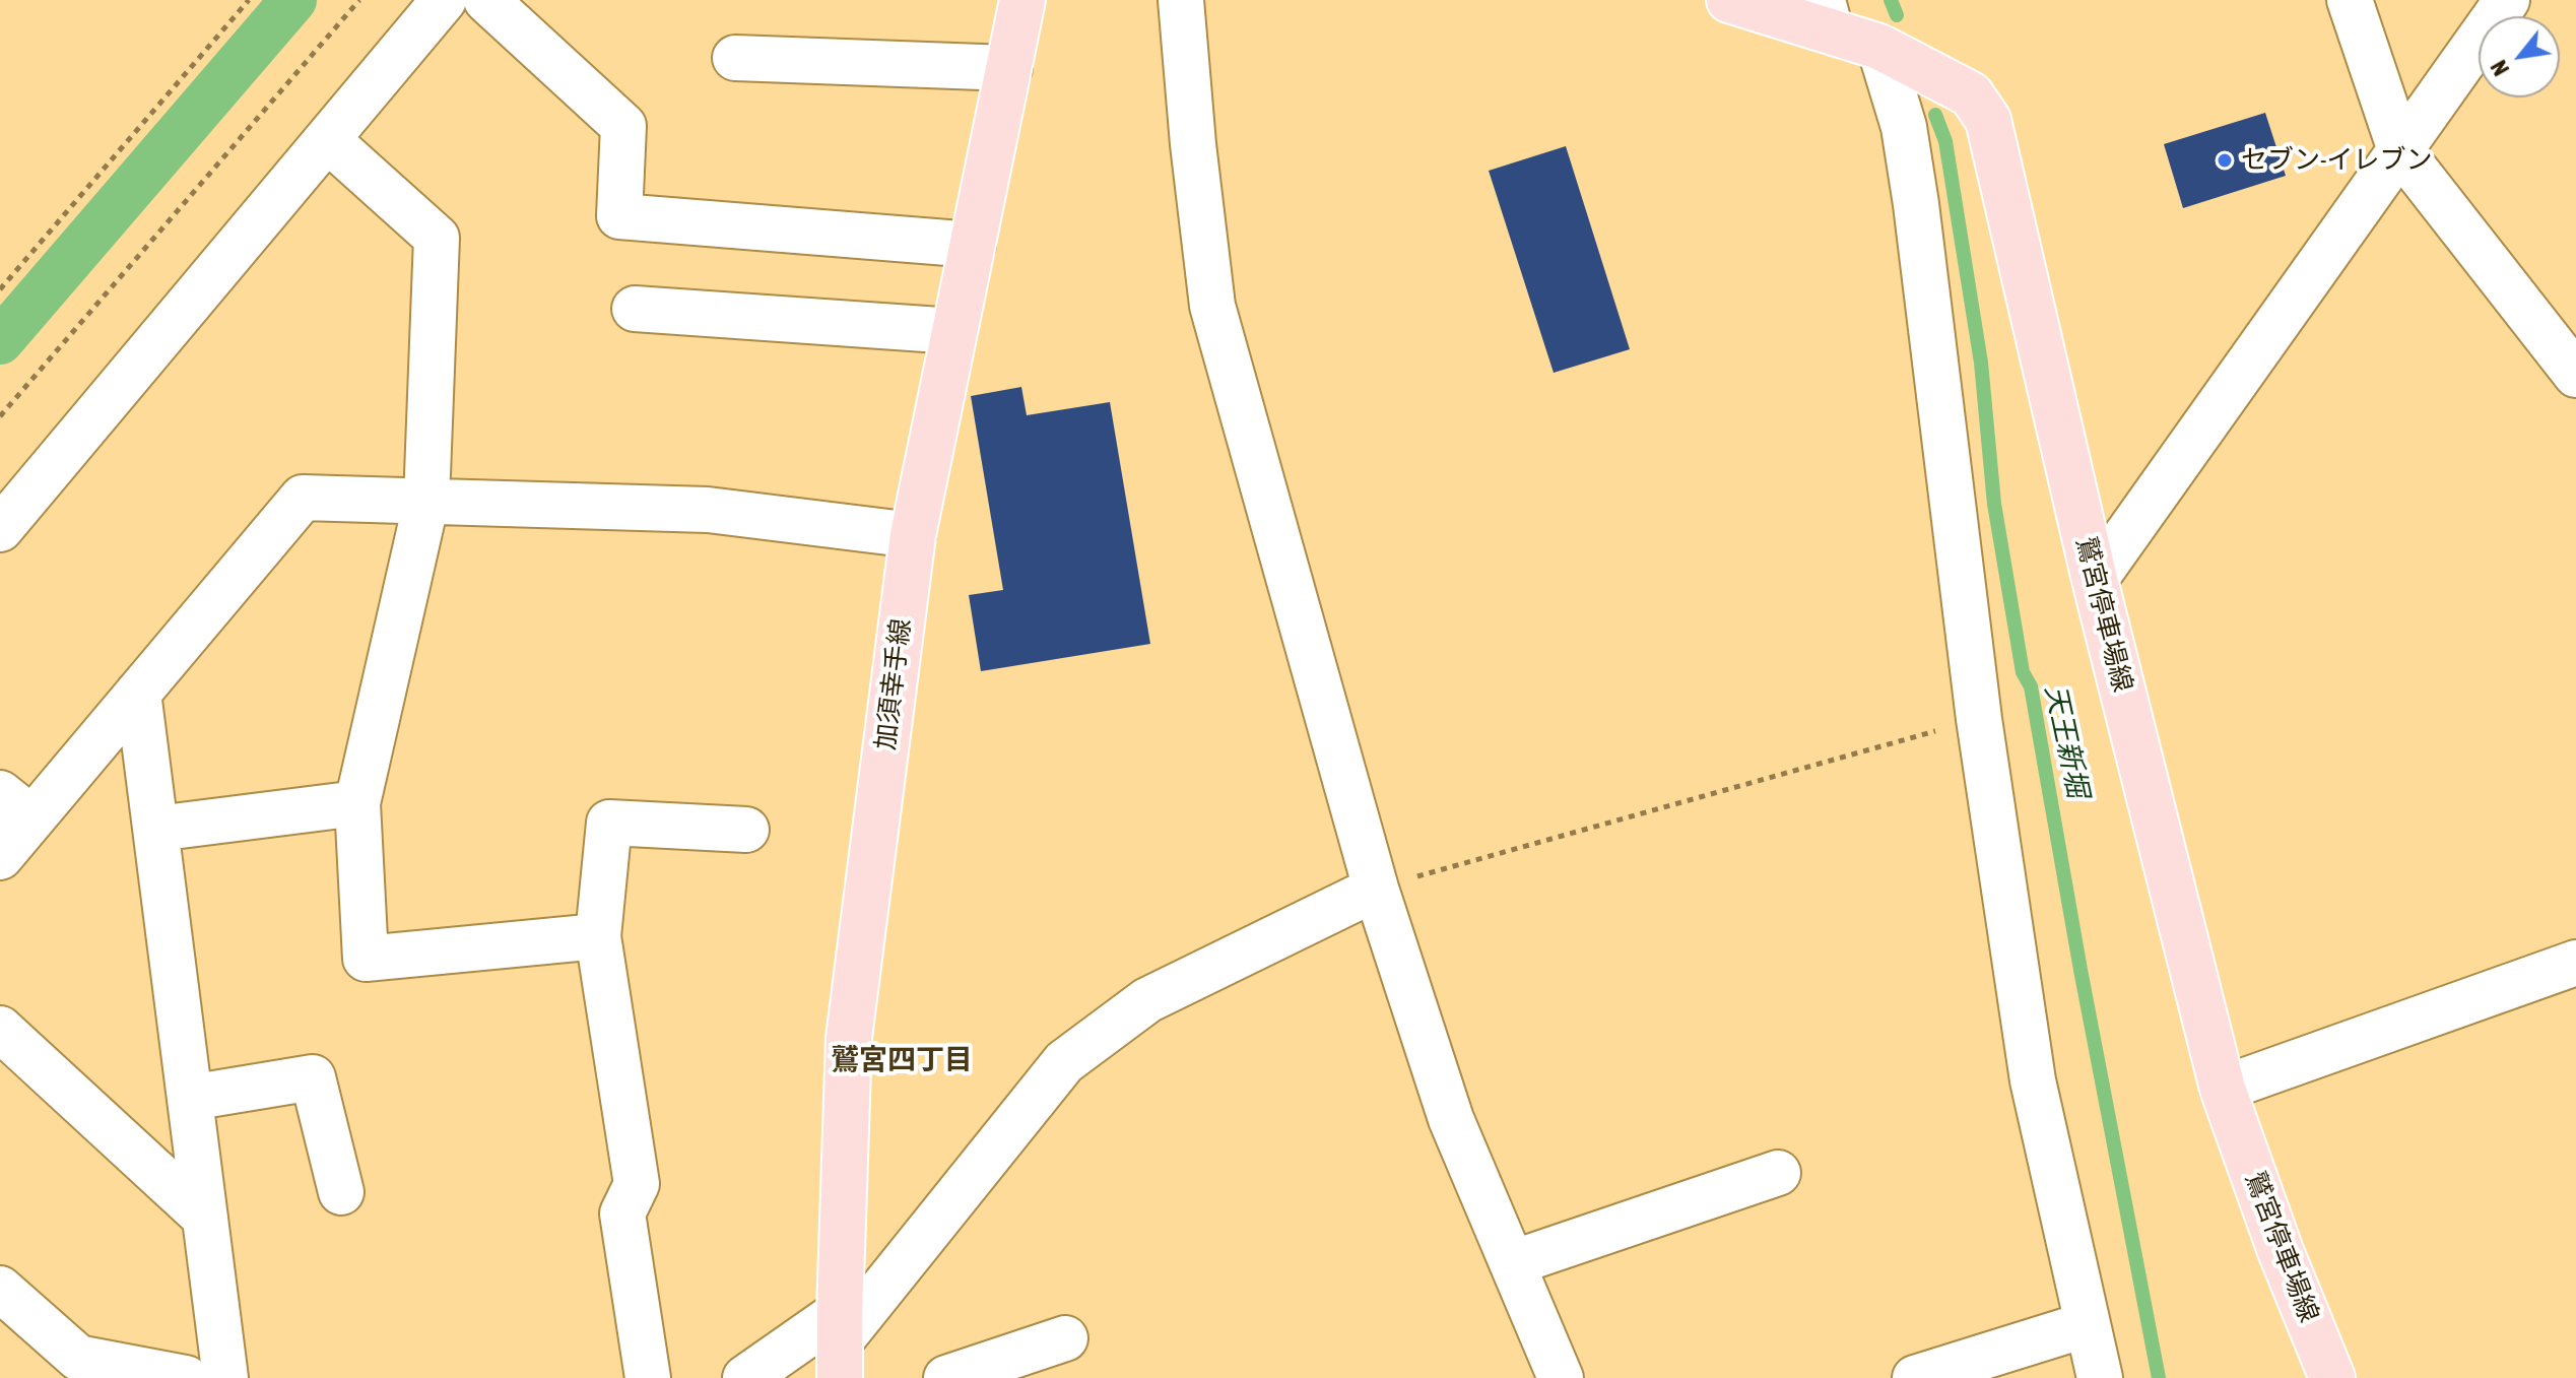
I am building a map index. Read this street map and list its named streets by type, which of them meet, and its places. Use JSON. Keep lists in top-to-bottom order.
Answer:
{
  "streets": {
    "main road": ["鷲宮停車場線", "加須幸手線"]
  },
  "districts": ["鷲宮四丁目"],
  "water": ["天王新堀"],
  "places": ["セブン-イレブン"],
  "north": "bottom left"
}
